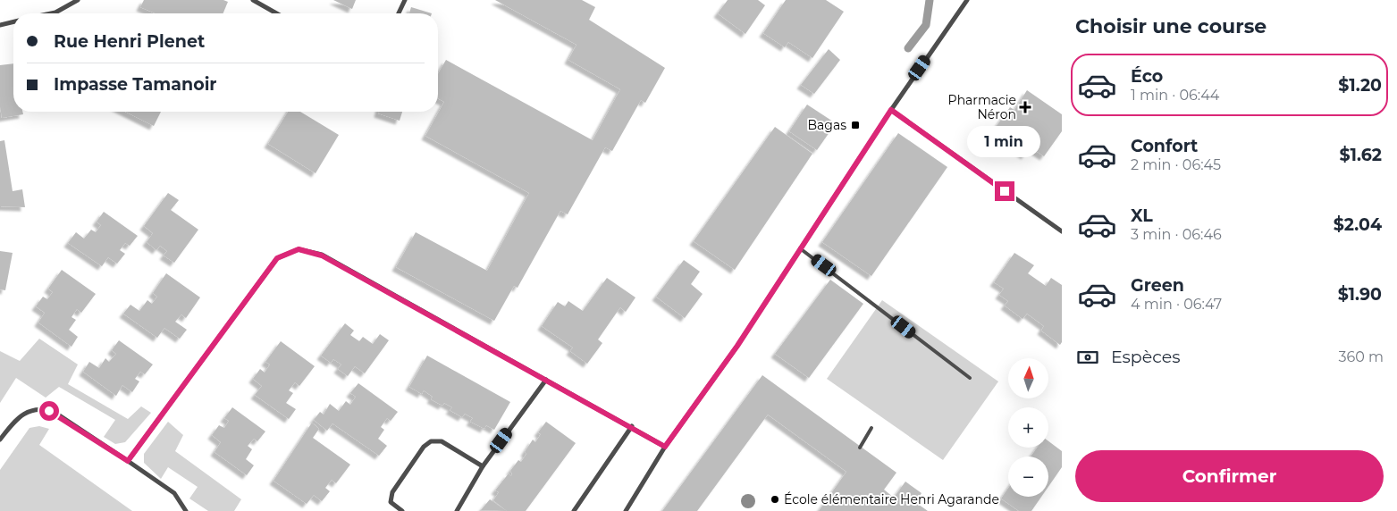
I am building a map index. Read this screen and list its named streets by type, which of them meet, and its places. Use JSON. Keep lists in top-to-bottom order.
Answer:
{
  "places": {
    "health": ["Pharmacie Néron"],
    "transit": ["Bagas"],
    "other": ["École élémentaire Henri Agarande"]
  },
  "north": "top",
  "page": {
    "heading": "Choisir une course",
    "banner": ["Rue Henri Plenet", "Impasse Tamanoir"],
    "list": [
      {
        "name": "Éco",
        "note": "1 min · 06:44",
        "value": "$1.20"
      },
      {
        "name": "Confort",
        "note": "2 min · 06:45",
        "value": "$1.62"
      },
      {
        "name": "XL",
        "note": "3 min · 06:46",
        "value": "$2.04"
      },
      {
        "name": "Green",
        "note": "4 min · 06:47",
        "value": "$1.90"
      }
    ],
    "bubble": "1 min",
    "pay": ["Espèces", "360 m"],
    "map_buttons": ["+", "−"],
    "buttons": "Confirmer"
  }
}
